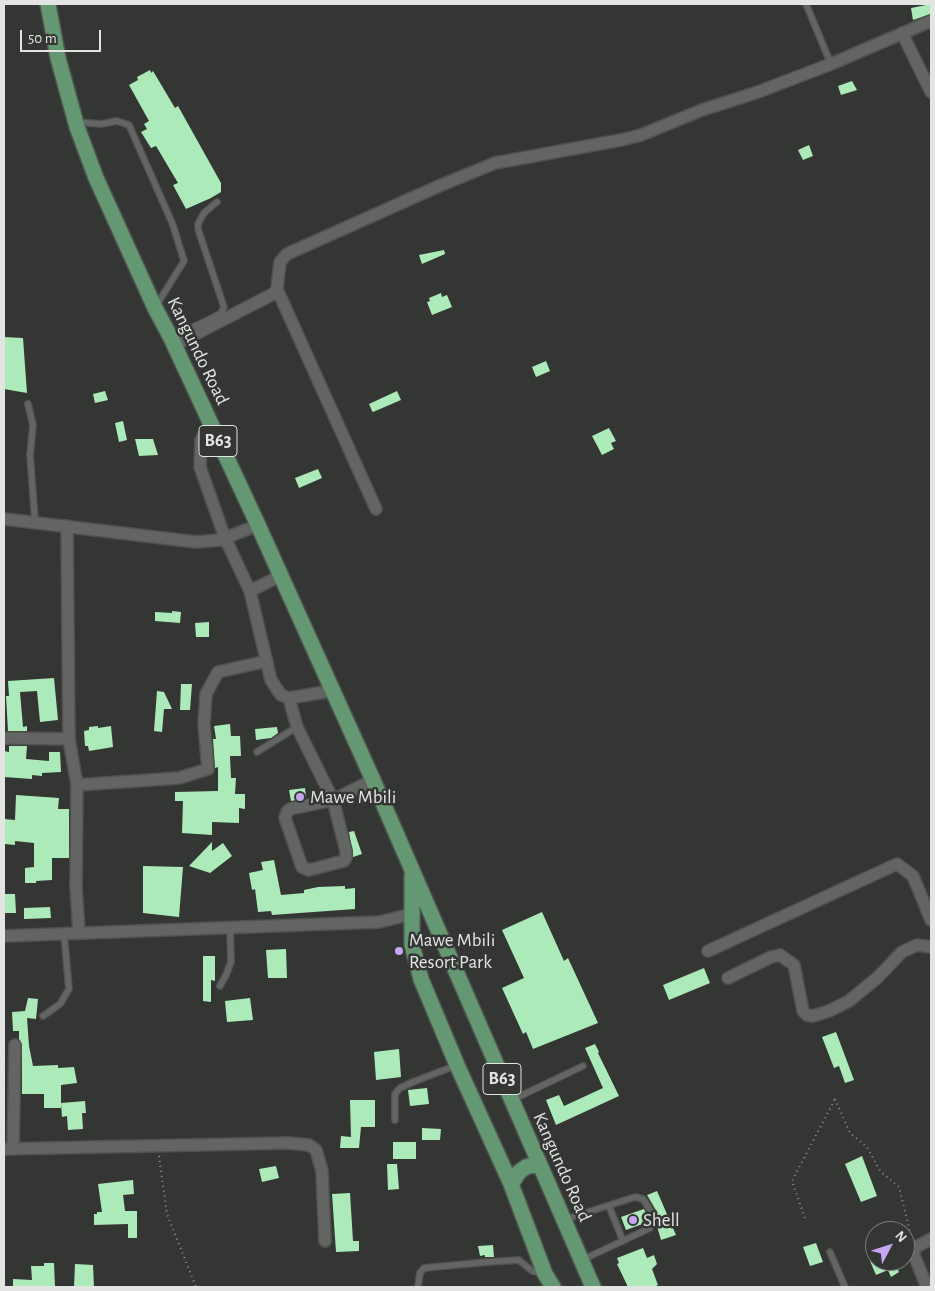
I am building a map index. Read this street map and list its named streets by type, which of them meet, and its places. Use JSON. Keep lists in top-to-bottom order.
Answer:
{
  "streets": {
    "highway": ["Kangundo Road", "B63"]
  },
  "places": ["Mawe Mbili", "Mawe Mbili Resort Park", "Shell"],
  "scale_bar": "50 m",
  "north": "top right"
}
